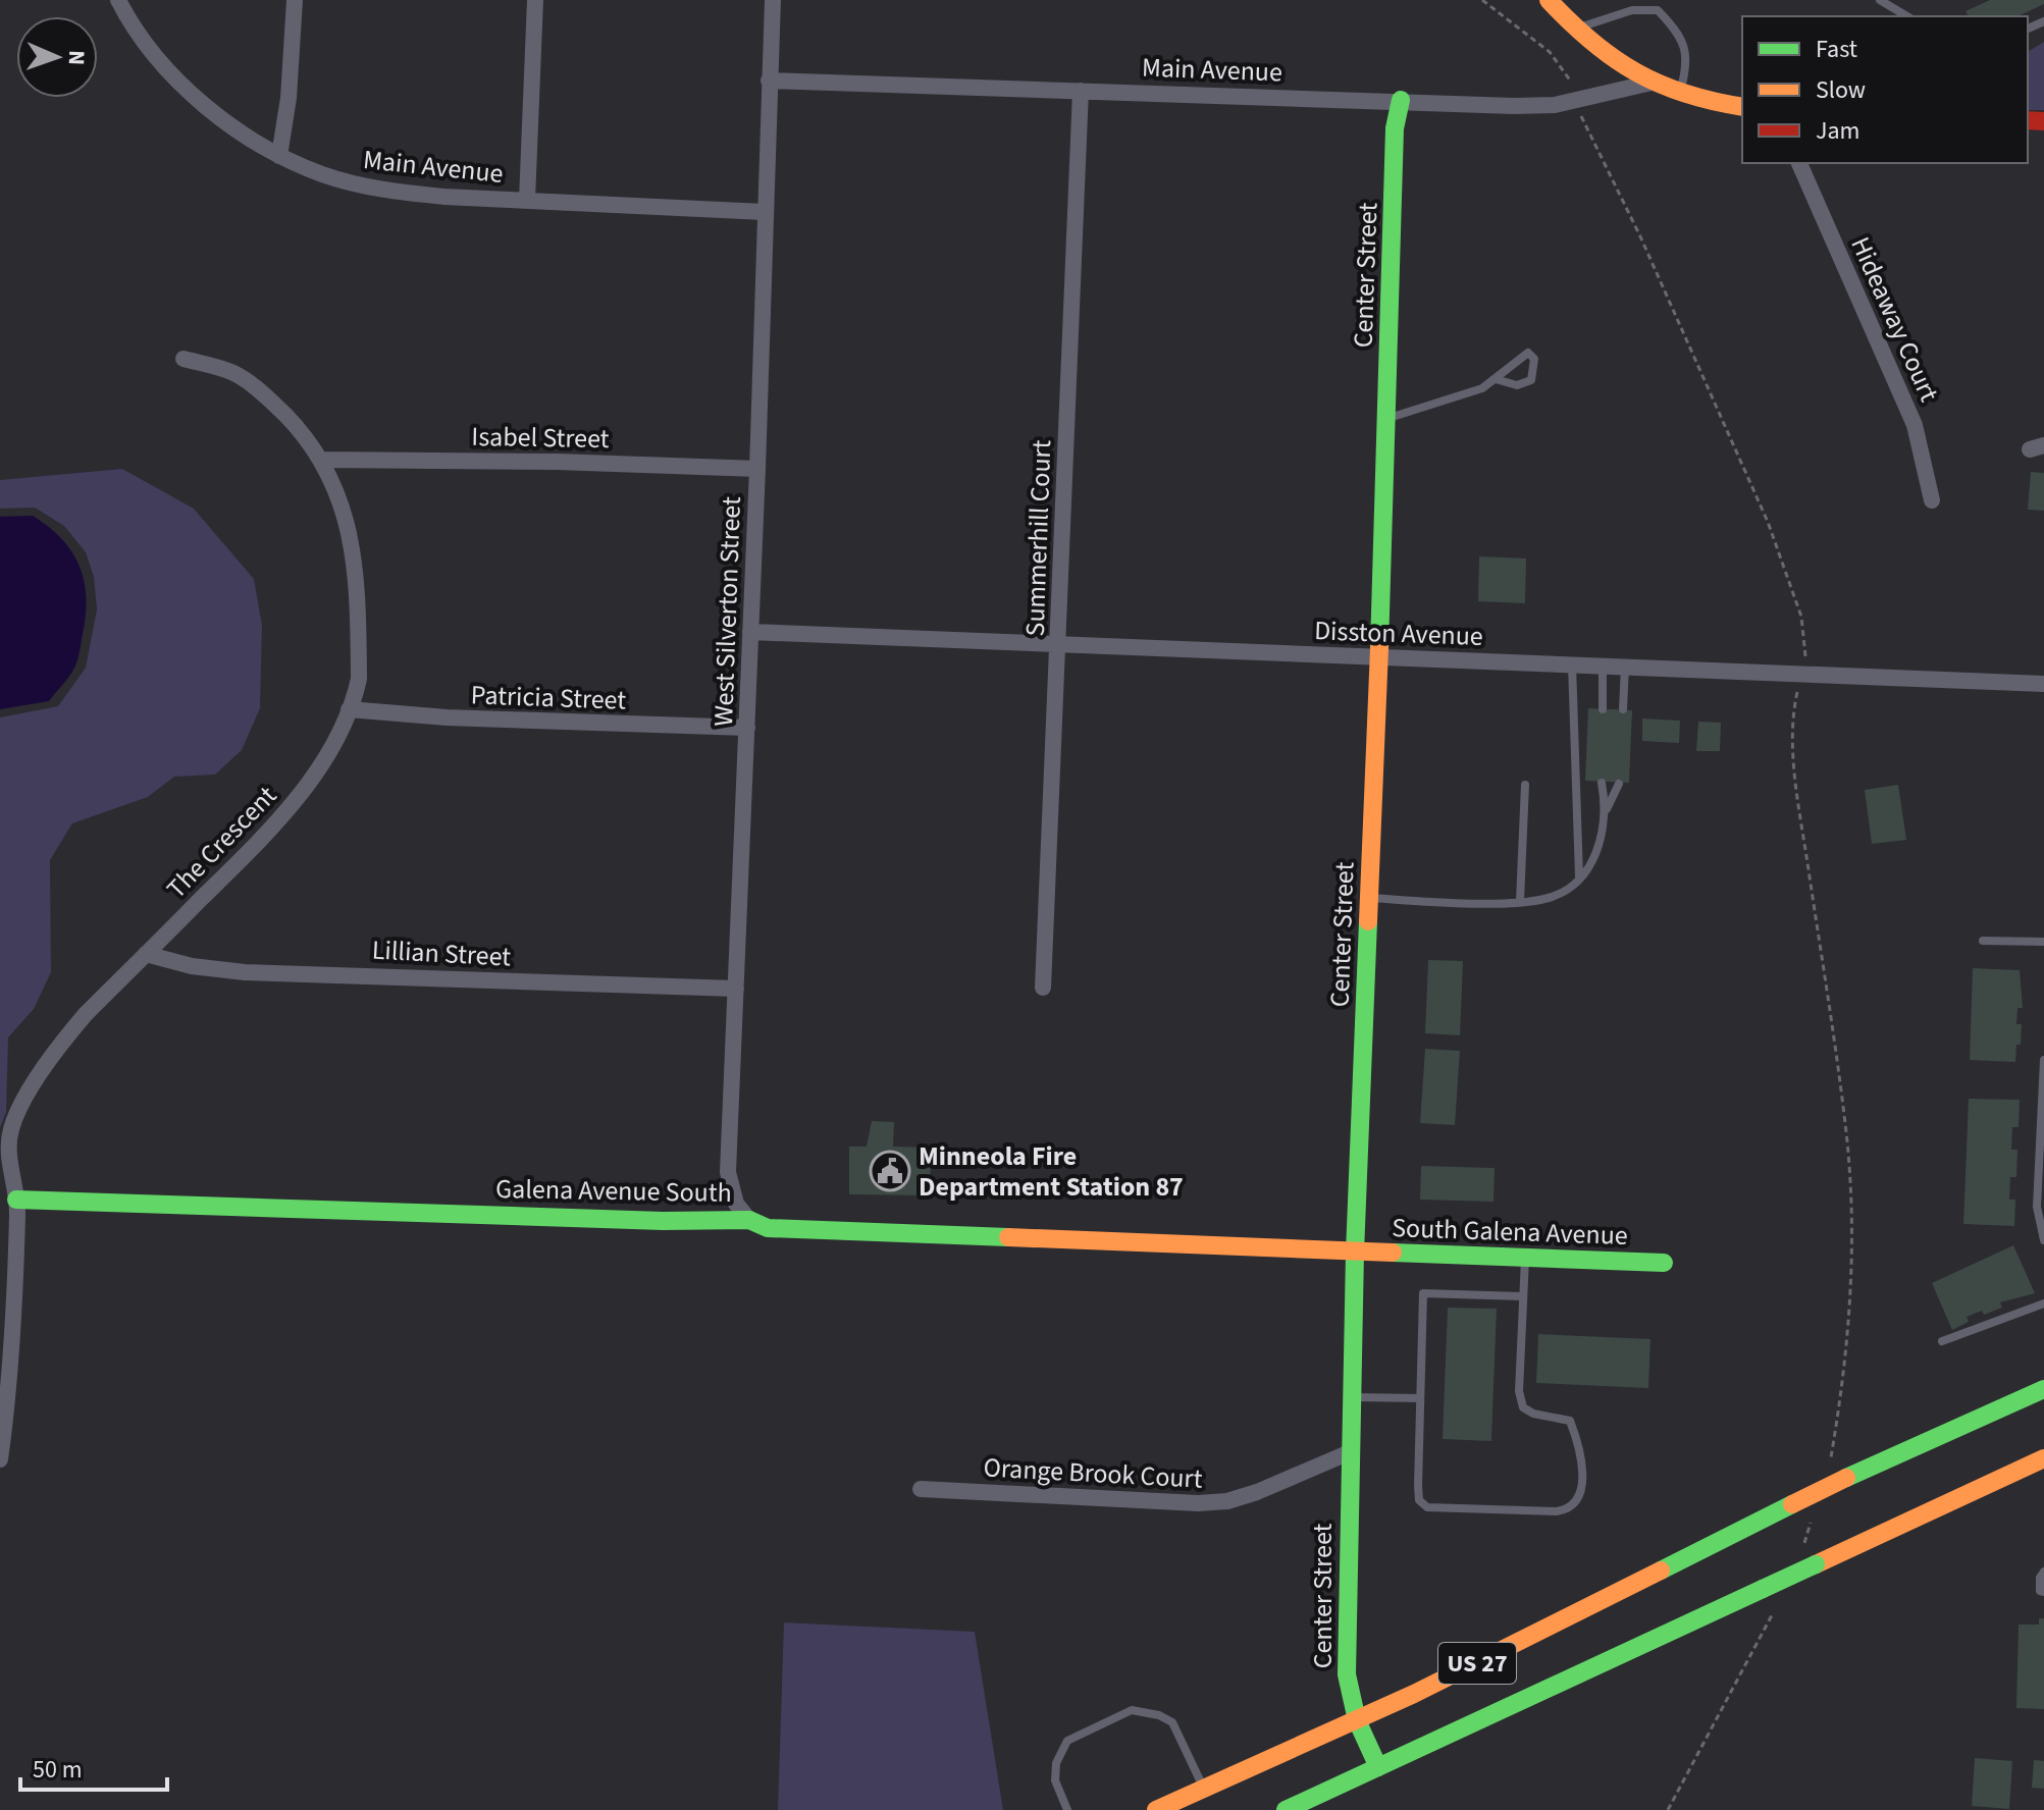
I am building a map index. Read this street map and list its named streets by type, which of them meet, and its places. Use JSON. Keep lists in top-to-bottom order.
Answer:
{
  "streets": {
    "main road": [
      "Center Street",
      "Galena Avenue South",
      "South Galena Avenue",
      "US 27"
    ],
    "street": [
      "Main Avenue",
      "Hideaway Court",
      "Isabel Street",
      "Summerhill Court",
      "West Silverton Street",
      "Disston Avenue",
      "Patricia Street",
      "The Crescent",
      "Lillian Street",
      "Orange Brook Court"
    ]
  },
  "crossings": [
    ["Main Avenue", "Center Street"],
    ["Main Avenue", "Summerhill Court"],
    ["Main Avenue", "West Silverton Street"],
    ["Center Street", "Disston Avenue"],
    ["Center Street", "Galena Avenue South"],
    ["Center Street", "South Galena Avenue"],
    ["Center Street", "Orange Brook Court"],
    ["Center Street", "US 27"],
    ["Isabel Street", "West Silverton Street"],
    ["Isabel Street", "The Crescent"],
    ["Summerhill Court", "Disston Avenue"],
    ["West Silverton Street", "Disston Avenue"],
    ["West Silverton Street", "Patricia Street"],
    ["West Silverton Street", "Lillian Street"],
    ["West Silverton Street", "Galena Avenue South"],
    ["Patricia Street", "The Crescent"],
    ["The Crescent", "Lillian Street"],
    ["The Crescent", "Galena Avenue South"],
    ["Galena Avenue South", "South Galena Avenue"]
  ],
  "places": {
    "public building": ["Minneola Fire Department Station 87"]
  },
  "legend": ["Fast", "Slow", "Jam"],
  "scale_bar": "50 m",
  "north": "right"
}
